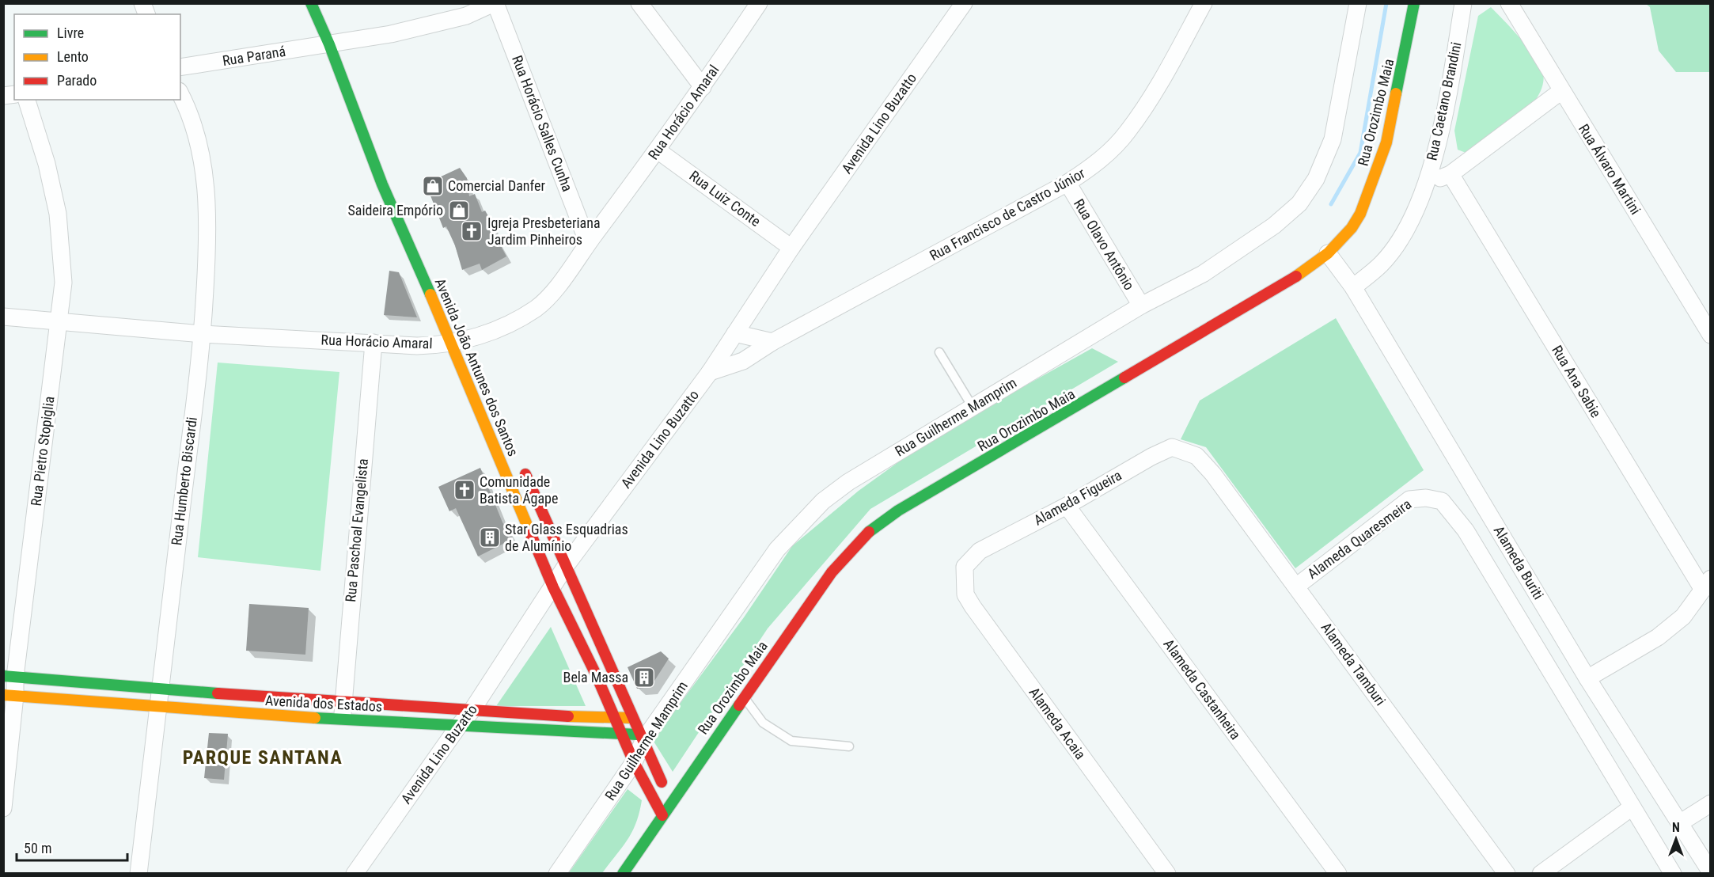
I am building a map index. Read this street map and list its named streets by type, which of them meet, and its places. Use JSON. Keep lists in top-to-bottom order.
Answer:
{
  "streets": {
    "main road": ["Rua Orozimbo Maia", "Avenida João Antunes dos Santos", "Avenida dos Estados"],
    "street": [
      "Rua Paraná",
      "Rua Caetano Brandini",
      "Rua Horácio Amaral",
      "Rua Horácio Salles Cunha",
      "Avenida Lino Buzatto",
      "Rua Álvaro Martini",
      "Rua Luiz Conte",
      "Rua Francisco de Castro Júnior",
      "Rua Olavo Antônio",
      "Rua Ana Sabie",
      "Rua Guilherme Mamprim",
      "Rua Pietro Stopiglia",
      "Rua Humberto Biscardi",
      "Alameda Figueira",
      "Rua Paschoal Evangelista",
      "Alameda Quaresmeira",
      "Alameda Buriti",
      "Alameda Tamburi",
      "Alameda Castanheira",
      "Alameda Acaia"
    ]
  },
  "crossings": [
    ["Rua Paraná", "Rua Horácio Salles Cunha"],
    ["Rua Paraná", "Avenida João Antunes dos Santos"],
    ["Rua Caetano Brandini", "Alameda Buriti"],
    ["Rua Horácio Amaral", "Rua Horácio Salles Cunha"],
    ["Rua Horácio Amaral", "Rua Luiz Conte"],
    ["Rua Horácio Amaral", "Avenida João Antunes dos Santos"],
    ["Rua Horácio Amaral", "Rua Pietro Stopiglia"],
    ["Rua Horácio Amaral", "Rua Humberto Biscardi"],
    ["Rua Horácio Amaral", "Rua Paschoal Evangelista"],
    ["Rua Orozimbo Maia", "Avenida João Antunes dos Santos"],
    ["Rua Orozimbo Maia", "Alameda Buriti"],
    ["Avenida Lino Buzatto", "Rua Luiz Conte"],
    ["Avenida Lino Buzatto", "Rua Francisco de Castro Júnior"],
    ["Avenida Lino Buzatto", "Avenida João Antunes dos Santos"],
    ["Avenida Lino Buzatto", "Avenida dos Estados"],
    ["Rua Francisco de Castro Júnior", "Rua Olavo Antônio"],
    ["Rua Olavo Antônio", "Rua Guilherme Mamprim"],
    ["Avenida João Antunes dos Santos", "Rua Guilherme Mamprim"],
    ["Avenida João Antunes dos Santos", "Avenida dos Estados"],
    ["Rua Guilherme Mamprim", "Avenida dos Estados"],
    ["Rua Pietro Stopiglia", "Avenida dos Estados"],
    ["Rua Humberto Biscardi", "Avenida dos Estados"],
    ["Alameda Figueira", "Alameda Tamburi"],
    ["Alameda Figueira", "Alameda Castanheira"],
    ["Alameda Figueira", "Alameda Acaia"],
    ["Rua Paschoal Evangelista", "Avenida dos Estados"],
    ["Alameda Quaresmeira", "Alameda Tamburi"]
  ],
  "districts": ["PARQUE SANTANA"],
  "places": {
    "shop": ["Comercial Danfer", "Saideira Empório"],
    "church": ["Igreja Presbeteriana Jardim Pinheiros", "Comunidade Batista Ágape"],
    "building": ["Star Glass Esquadrias de Alumínio", "Bela Massa"]
  },
  "legend": ["Livre", "Lento", "Parado"],
  "scale_bar": "50 m",
  "north": "top"
}
